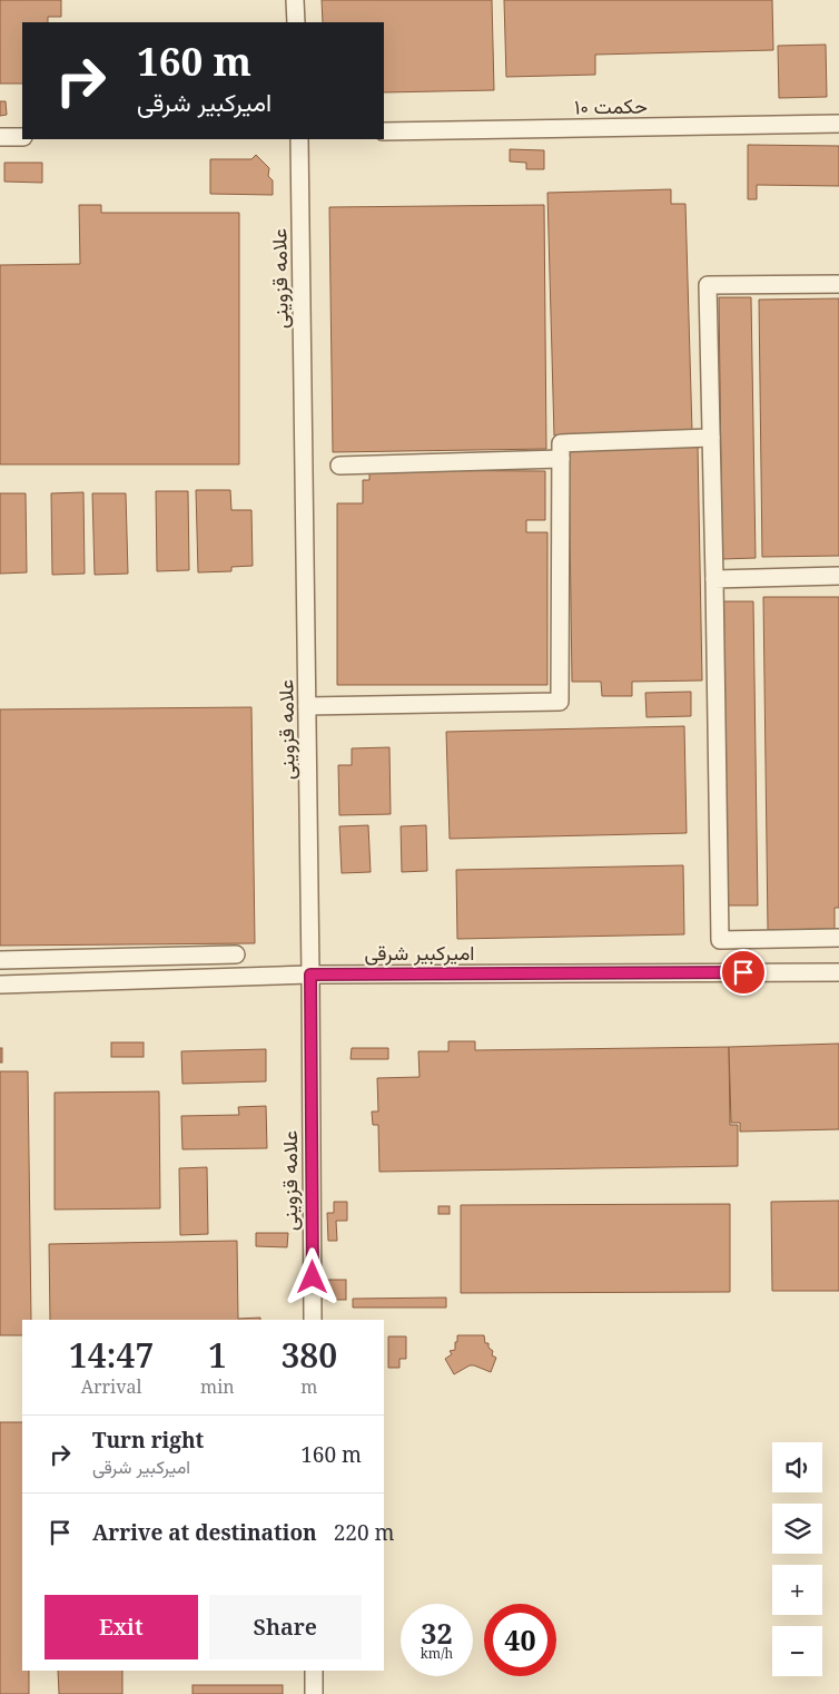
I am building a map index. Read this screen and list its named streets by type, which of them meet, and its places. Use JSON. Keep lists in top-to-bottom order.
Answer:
{
  "streets": {
    "street": ["حکمت ۱۰", "علامه قزوینی", "امیرکبیر شرقی"]
  },
  "crossings": [
    ["علامه قزوینی", "امیرکبیر شرقی"]
  ],
  "page": {
    "turn": ["160 m", "امیرکبیر شرقی"],
    "eta": [
      "14:47",
      "Arrival",
      "1",
      "min",
      "380",
      "m"
    ],
    "list": [
      {
        "name": "Turn right",
        "note": "امیرکبیر شرقی",
        "value": "160 m"
      },
      {
        "name": "Arrive at destination",
        "value": "220 m"
      }
    ],
    "map_buttons": ["+", "−"],
    "buttons": ["Exit", "Share"],
    "speed": "32 km/h",
    "limit": "40"
  }
}
